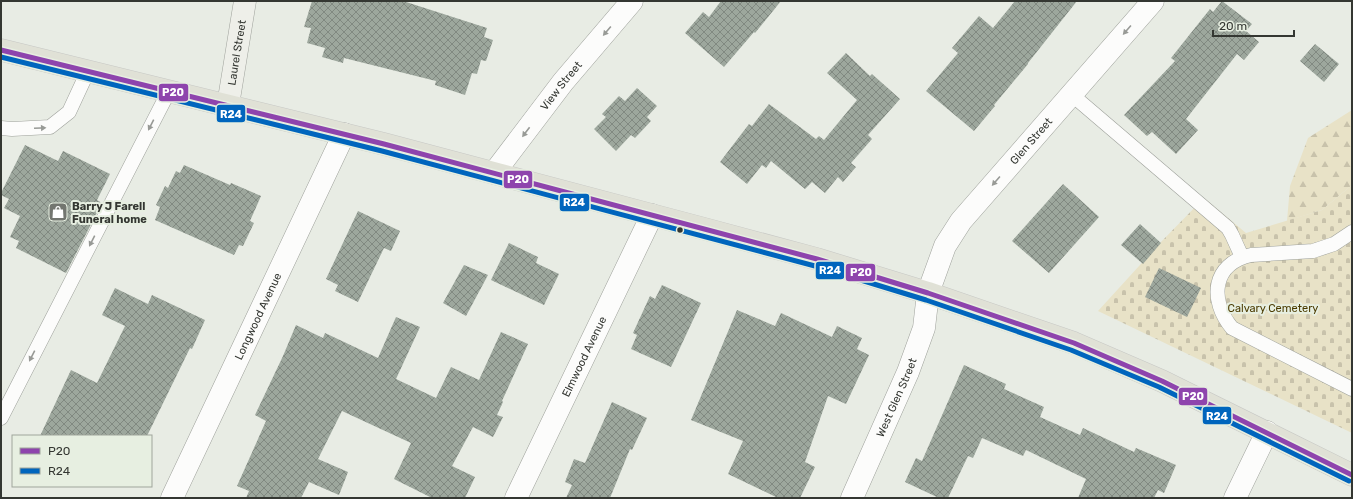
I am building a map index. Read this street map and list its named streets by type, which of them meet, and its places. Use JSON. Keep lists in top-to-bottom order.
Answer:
{
  "streets": {
    "street": [
      "Laurel Street",
      "View Street",
      "Glen Street",
      "Longwood Avenue",
      "Elmwood Avenue",
      "West Glen Street"
    ]
  },
  "crossings": [
    ["Glen Street", "West Glen Street"]
  ],
  "one_way": ["View Street", "Glen Street"],
  "parks": ["Calvary Cemetery"],
  "places": {
    "shop": ["Barry J Farell Funeral home"]
  },
  "lines": ["transit line P20", "transit line R24"],
  "legend": ["P20", "R24"],
  "scale_bar": "20 m"
}
